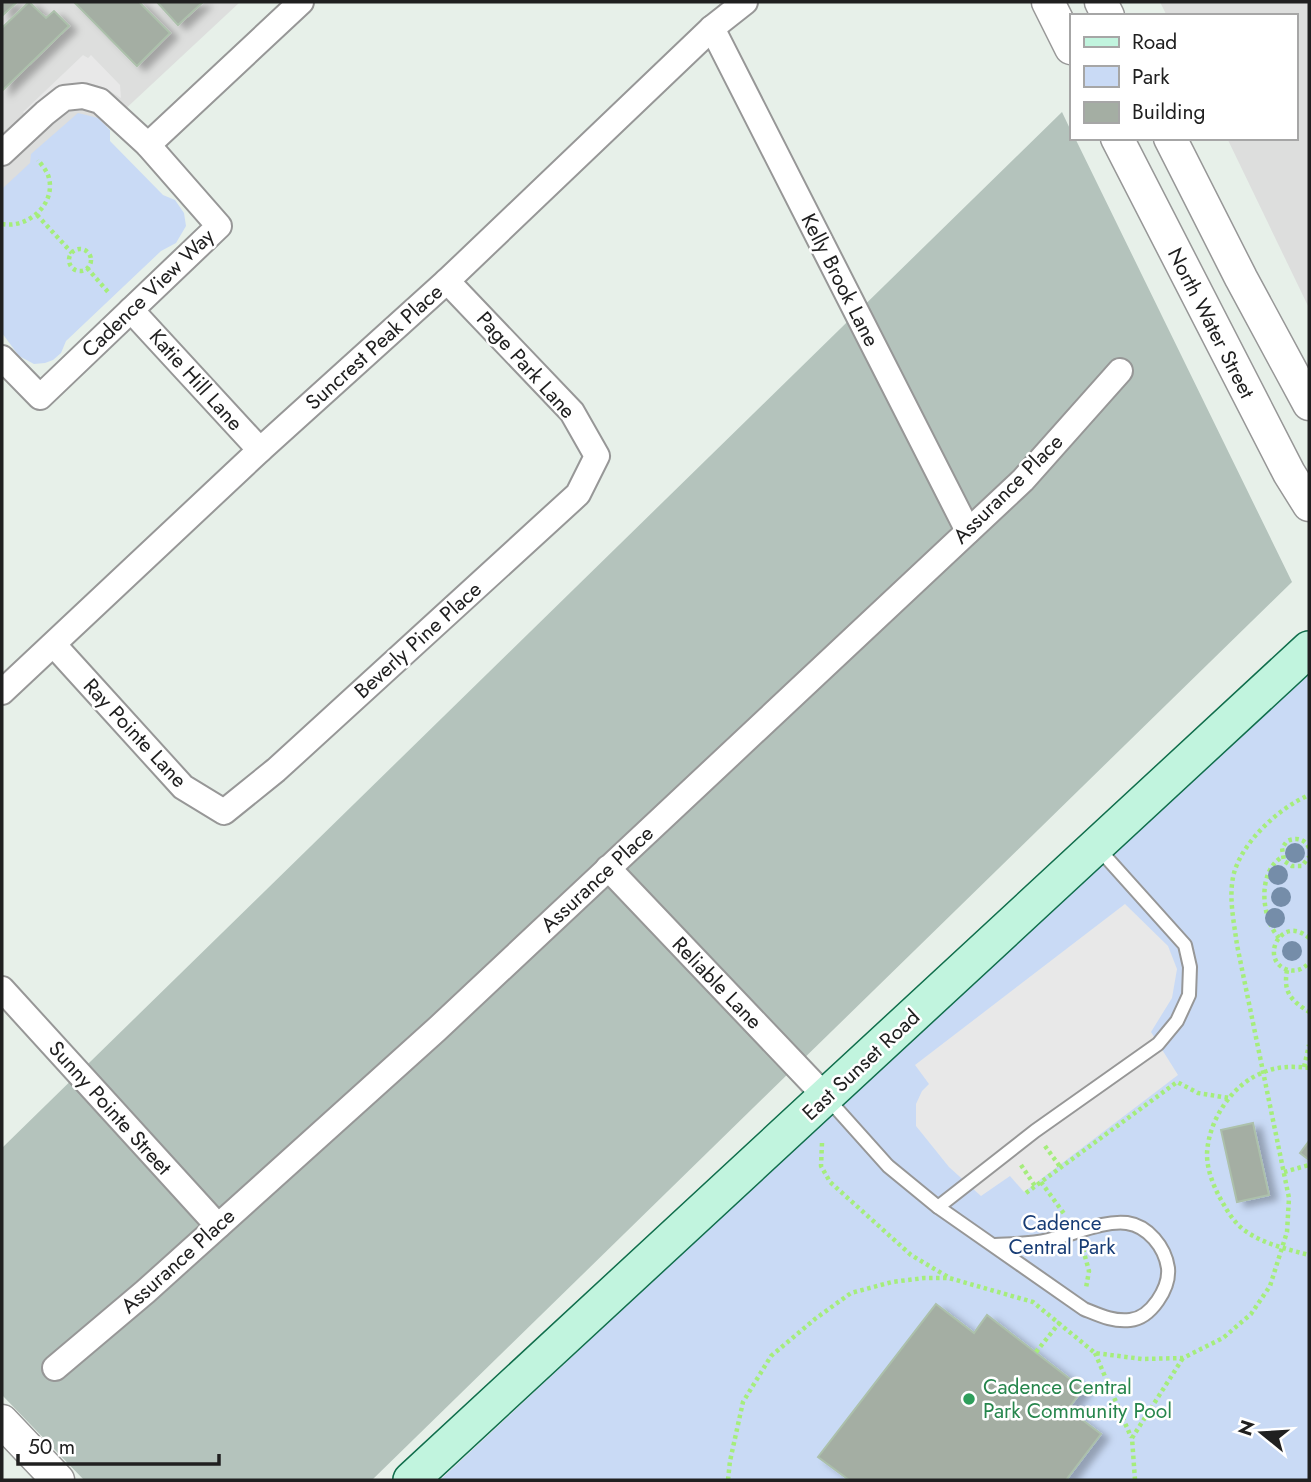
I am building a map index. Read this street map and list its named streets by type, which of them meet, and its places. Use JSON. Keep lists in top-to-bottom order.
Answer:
{
  "streets": {
    "main road": ["East Sunset Road"],
    "street": [
      "Kelly Brook Lane",
      "Cadence View Way",
      "North Water Street",
      "Suncrest Peak Place",
      "Page Park Lane",
      "Katie Hill Lane",
      "Assurance Place",
      "Beverly Pine Place",
      "Ray Pointe Lane",
      "Reliable Lane",
      "Sunny Pointe Street"
    ]
  },
  "crossings": [
    ["Kelly Brook Lane", "Suncrest Peak Place"],
    ["Kelly Brook Lane", "Assurance Place"],
    ["Cadence View Way", "Katie Hill Lane"],
    ["Suncrest Peak Place", "Page Park Lane"],
    ["Suncrest Peak Place", "Katie Hill Lane"],
    ["Suncrest Peak Place", "Ray Pointe Lane"],
    ["Page Park Lane", "Beverly Pine Place"],
    ["Assurance Place", "Reliable Lane"],
    ["Assurance Place", "Sunny Pointe Street"],
    ["Beverly Pine Place", "Ray Pointe Lane"],
    ["Reliable Lane", "East Sunset Road"]
  ],
  "parks": ["Cadence Central Park"],
  "places": ["Cadence Central Park Community Pool"],
  "legend": ["Road", "Park", "Building"],
  "scale_bar": "50 m",
  "north": "left"
}
